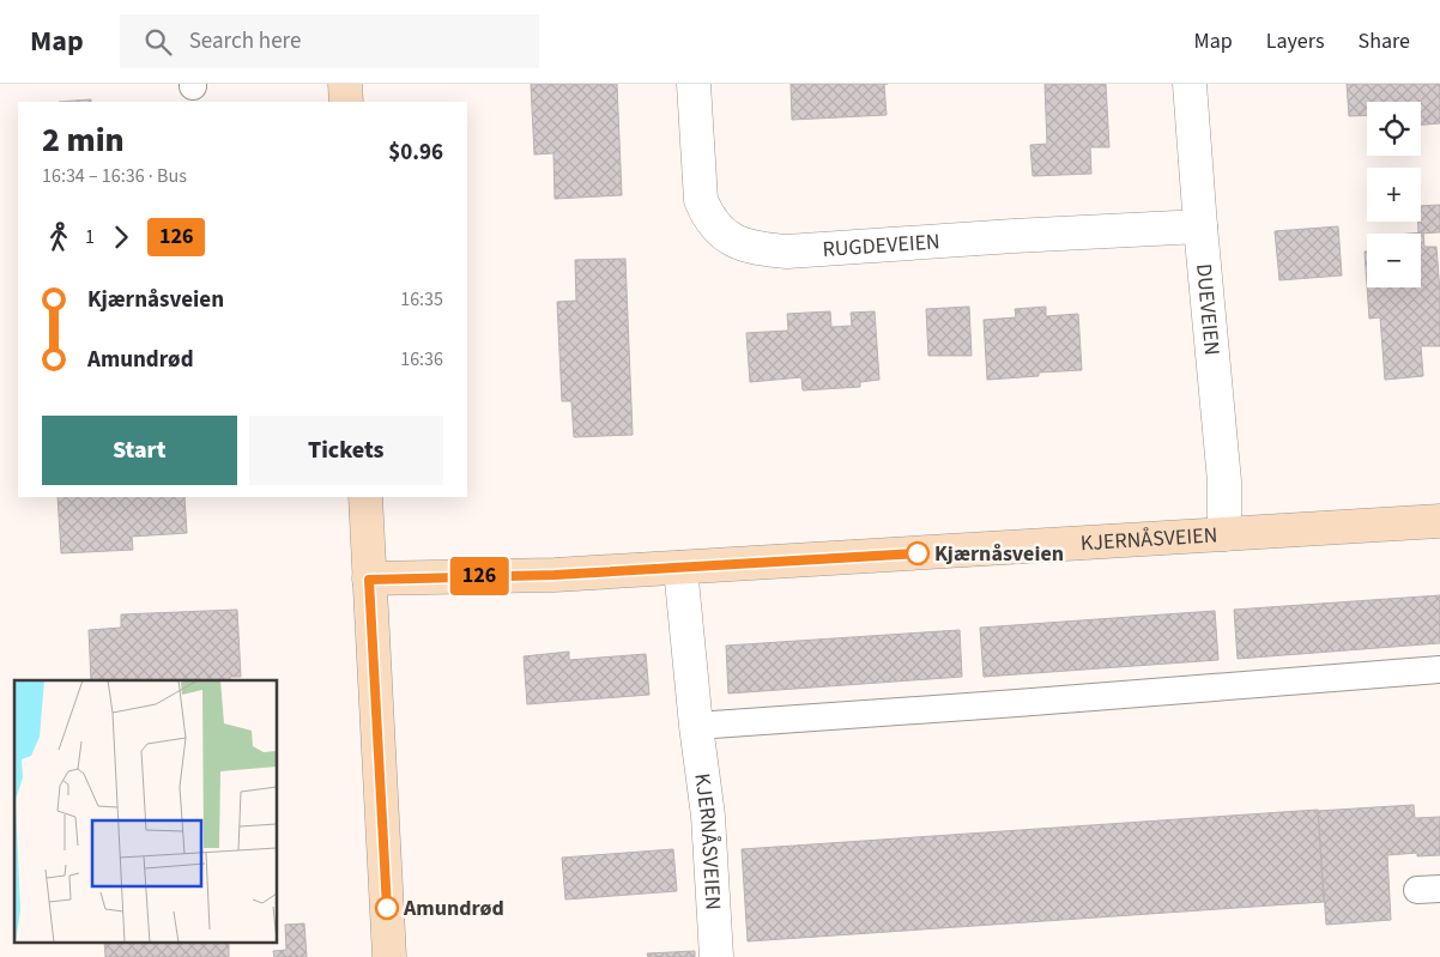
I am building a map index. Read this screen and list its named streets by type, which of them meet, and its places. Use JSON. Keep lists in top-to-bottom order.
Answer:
{
  "streets": {
    "main road": ["KJERNÅSVEIEN"],
    "street": ["RUGDEVEIEN", "DUEVEIEN"]
  },
  "crossings": [
    ["RUGDEVEIEN", "DUEVEIEN"],
    ["DUEVEIEN", "KJERNÅSVEIEN"]
  ],
  "places": ["Kjærnåsveien", "Amundrød"],
  "lines": ["bus line 126"],
  "page": {
    "header": "Map",
    "search": "Search here",
    "nav": ["Map", "Layers", "Share"],
    "on_map": "126",
    "map_buttons": ["+", "−"],
    "heading": ["2 min", "16:34 – 16:36 · Bus", "$0.96"],
    "legs": ["1", "126"],
    "list": [
      {
        "name": "Kjærnåsveien",
        "value": "16:35"
      },
      {
        "name": "Amundrød",
        "value": "16:36"
      }
    ],
    "buttons": ["Start", "Tickets"]
  }
}
